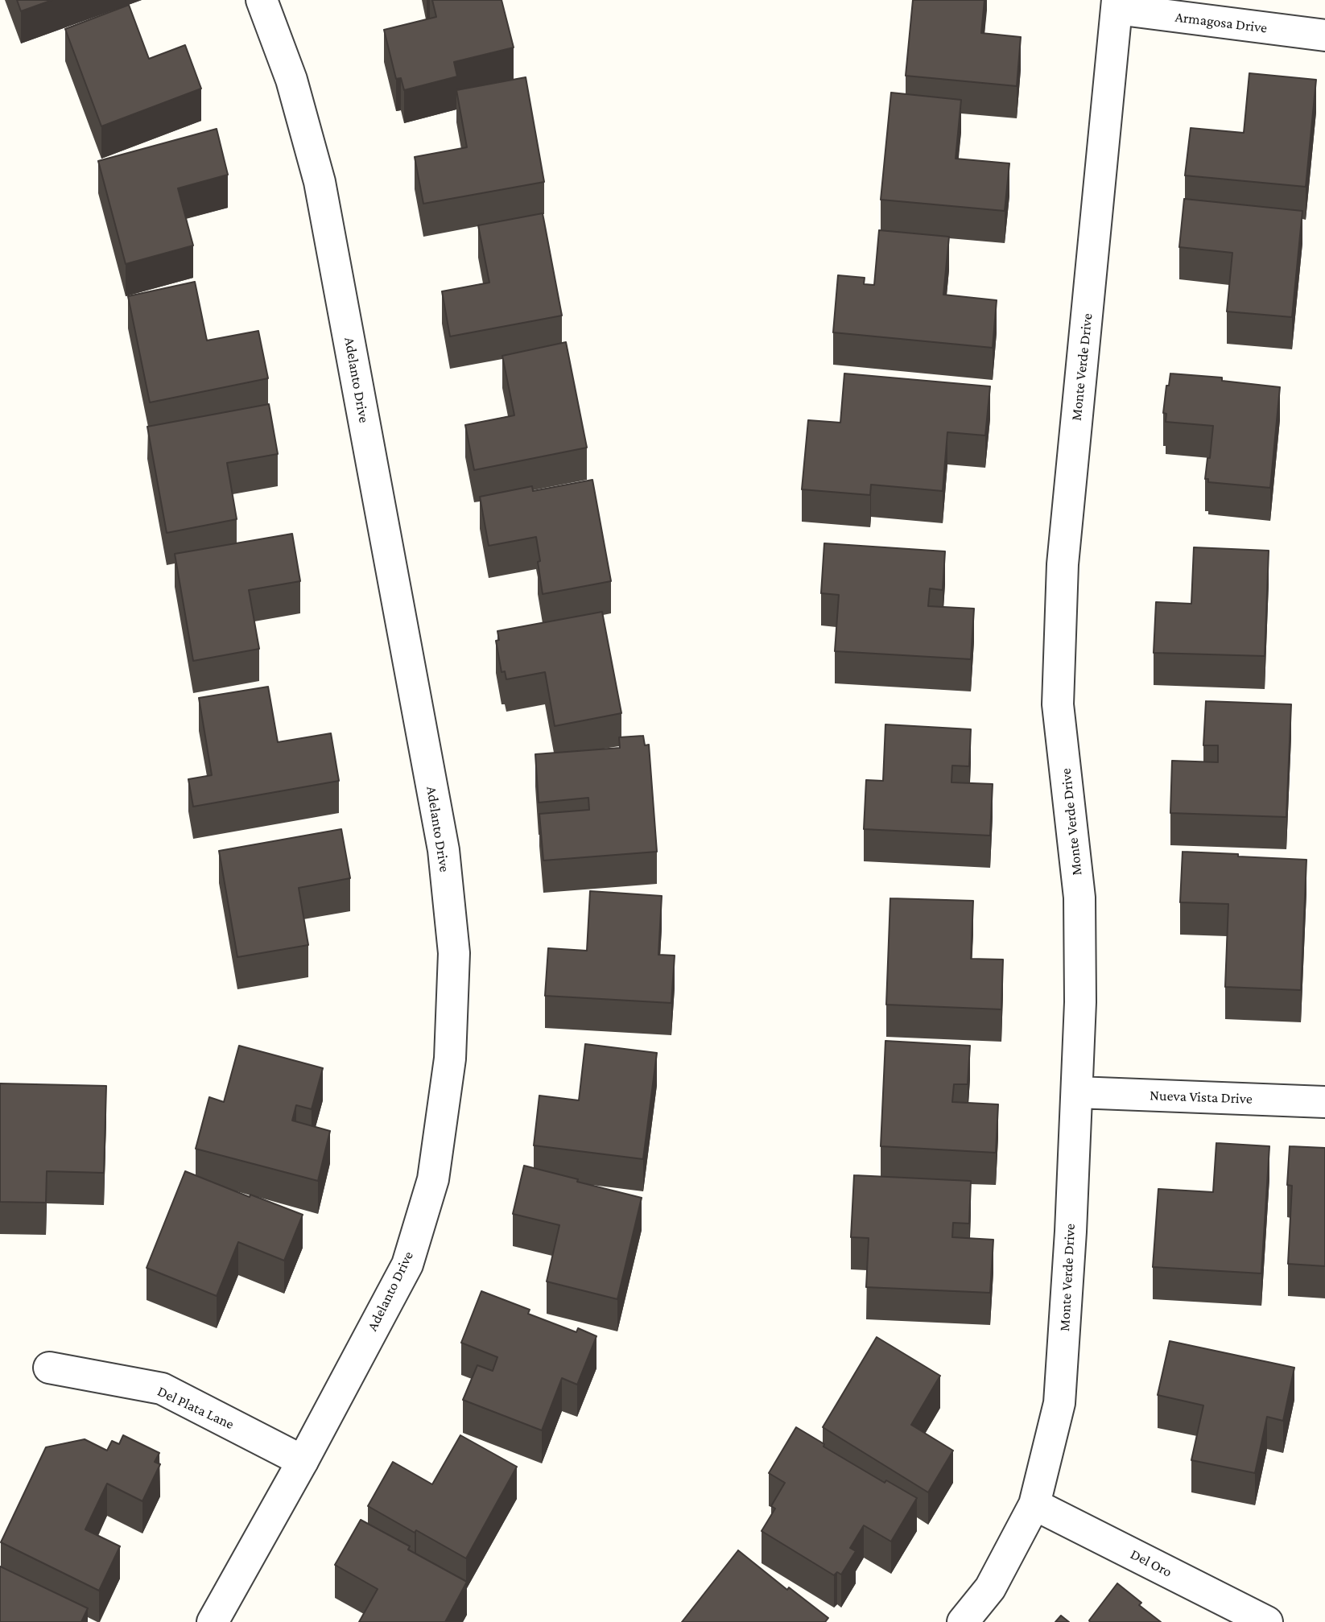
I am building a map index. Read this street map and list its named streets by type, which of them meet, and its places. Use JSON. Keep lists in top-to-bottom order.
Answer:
{
  "streets": {
    "street": [
      "Armagosa Drive",
      "Monte Verde Drive",
      "Adelanto Drive",
      "Nueva Vista Drive",
      "Del Plata Lane",
      "Del Oro"
    ]
  },
  "crossings": [
    ["Armagosa Drive", "Monte Verde Drive"],
    ["Monte Verde Drive", "Nueva Vista Drive"],
    ["Monte Verde Drive", "Del Oro"],
    ["Adelanto Drive", "Del Plata Lane"]
  ]
}
